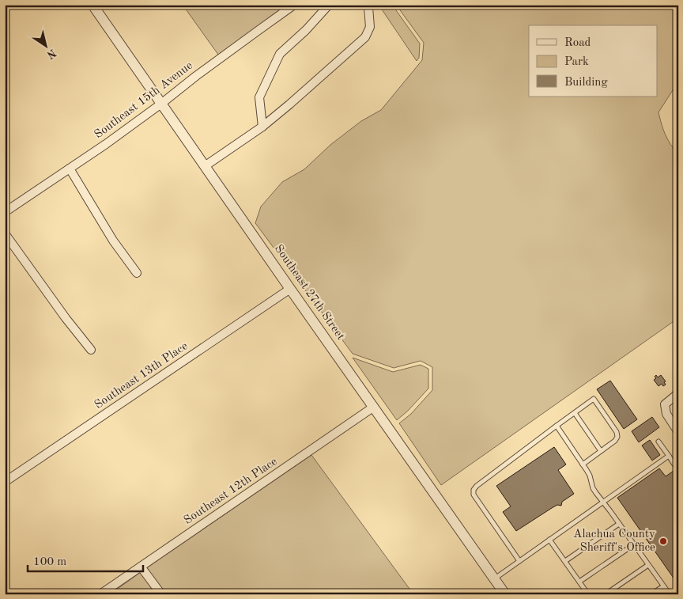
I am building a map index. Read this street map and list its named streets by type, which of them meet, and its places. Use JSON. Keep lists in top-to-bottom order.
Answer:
{
  "streets": {
    "street": [
      "Southeast 15th Avenue",
      "Southeast 27th Street",
      "Southeast 13th Place",
      "Southeast 12th Place"
    ]
  },
  "crossings": [
    ["Southeast 15th Avenue", "Southeast 27th Street"],
    ["Southeast 27th Street", "Southeast 13th Place"],
    ["Southeast 27th Street", "Southeast 12th Place"]
  ],
  "places": ["Alachua County Sheriff's Office"],
  "legend": ["Road", "Park", "Building"],
  "scale_bar": "100 m",
  "north": "bottom right"
}
